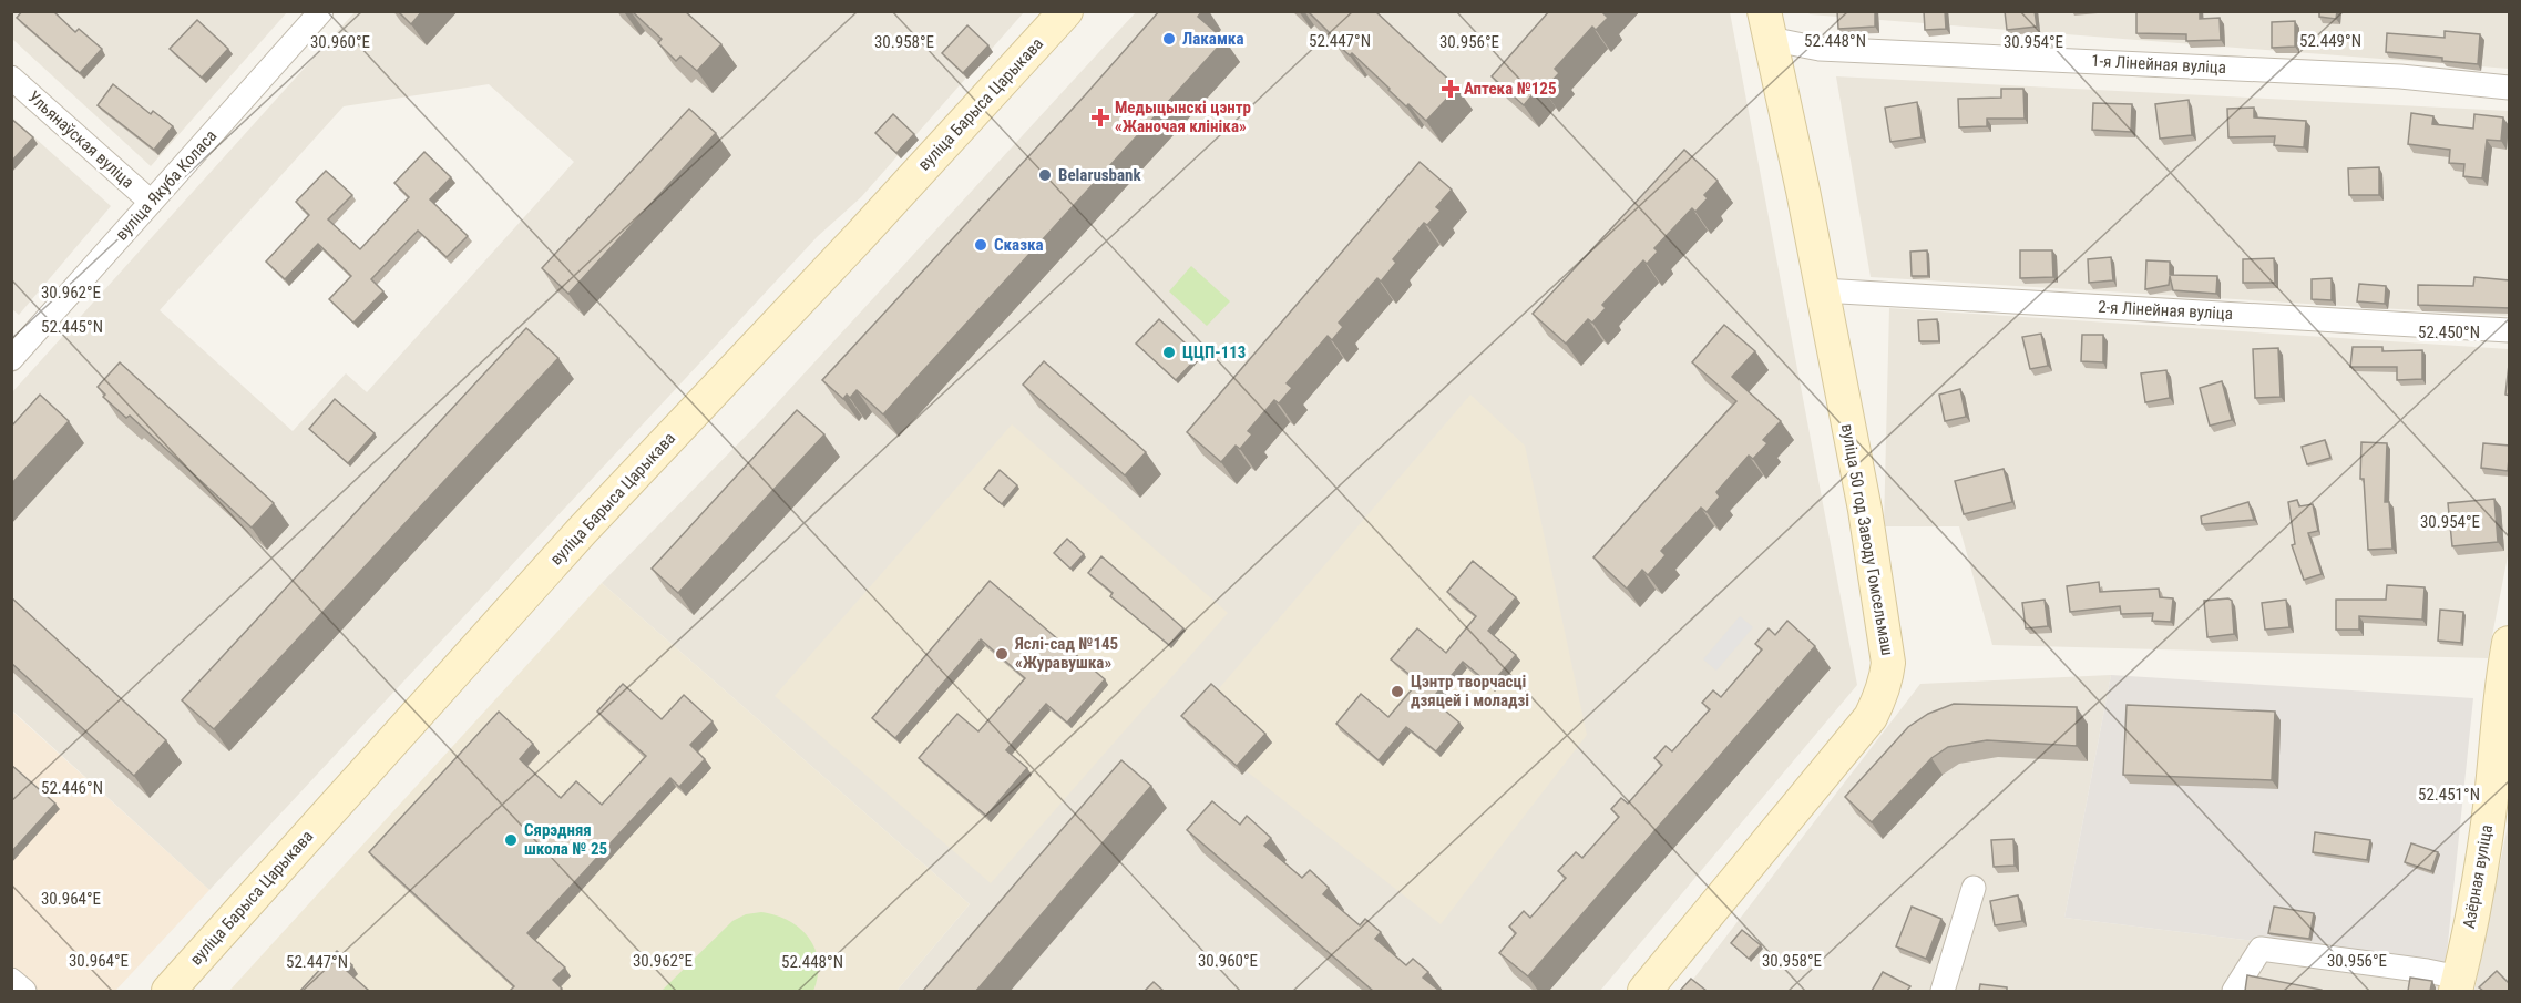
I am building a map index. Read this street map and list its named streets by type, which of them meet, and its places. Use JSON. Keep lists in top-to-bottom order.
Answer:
{
  "streets": {
    "street": [
      "1-я Лінейная вуліца",
      "вуліца Барыса Царыкава",
      "Ульянаўская вуліца",
      "вуліца Якуба Коласа",
      "2-я Лінейная вуліца",
      "вуліца 50 год Заводу Гомсельмаш",
      "Азёрная вуліца"
    ]
  },
  "crossings": [
    ["1-я Лінейная вуліца", "вуліца 50 год Заводу Гомсельмаш"],
    ["Ульянаўская вуліца", "вуліца Якуба Коласа"],
    ["2-я Лінейная вуліца", "вуліца 50 год Заводу Гомсельмаш"]
  ],
  "places": {
    "other": [
      "Лакамка",
      "Belarusbank",
      "Сказка",
      "ЦЦП-113",
      "Яслі-сад №145 «Журавушка»",
      "Цэнтр творчасці дзяцей і моладзі",
      "Сярэдняя школа № 25"
    ],
    "health": ["Аптека №125", "Медыцынскі цэнтр «Жаночая клініка»"]
  },
  "coordinates": [
    "52.447°N",
    "52.448°N",
    "52.449°N",
    "30.960°E",
    "30.958°E",
    "30.956°E",
    "30.954°E",
    "30.962°E",
    "52.445°N",
    "52.450°N",
    "52.446°N",
    "52.451°N",
    "30.964°E"
  ]
}
